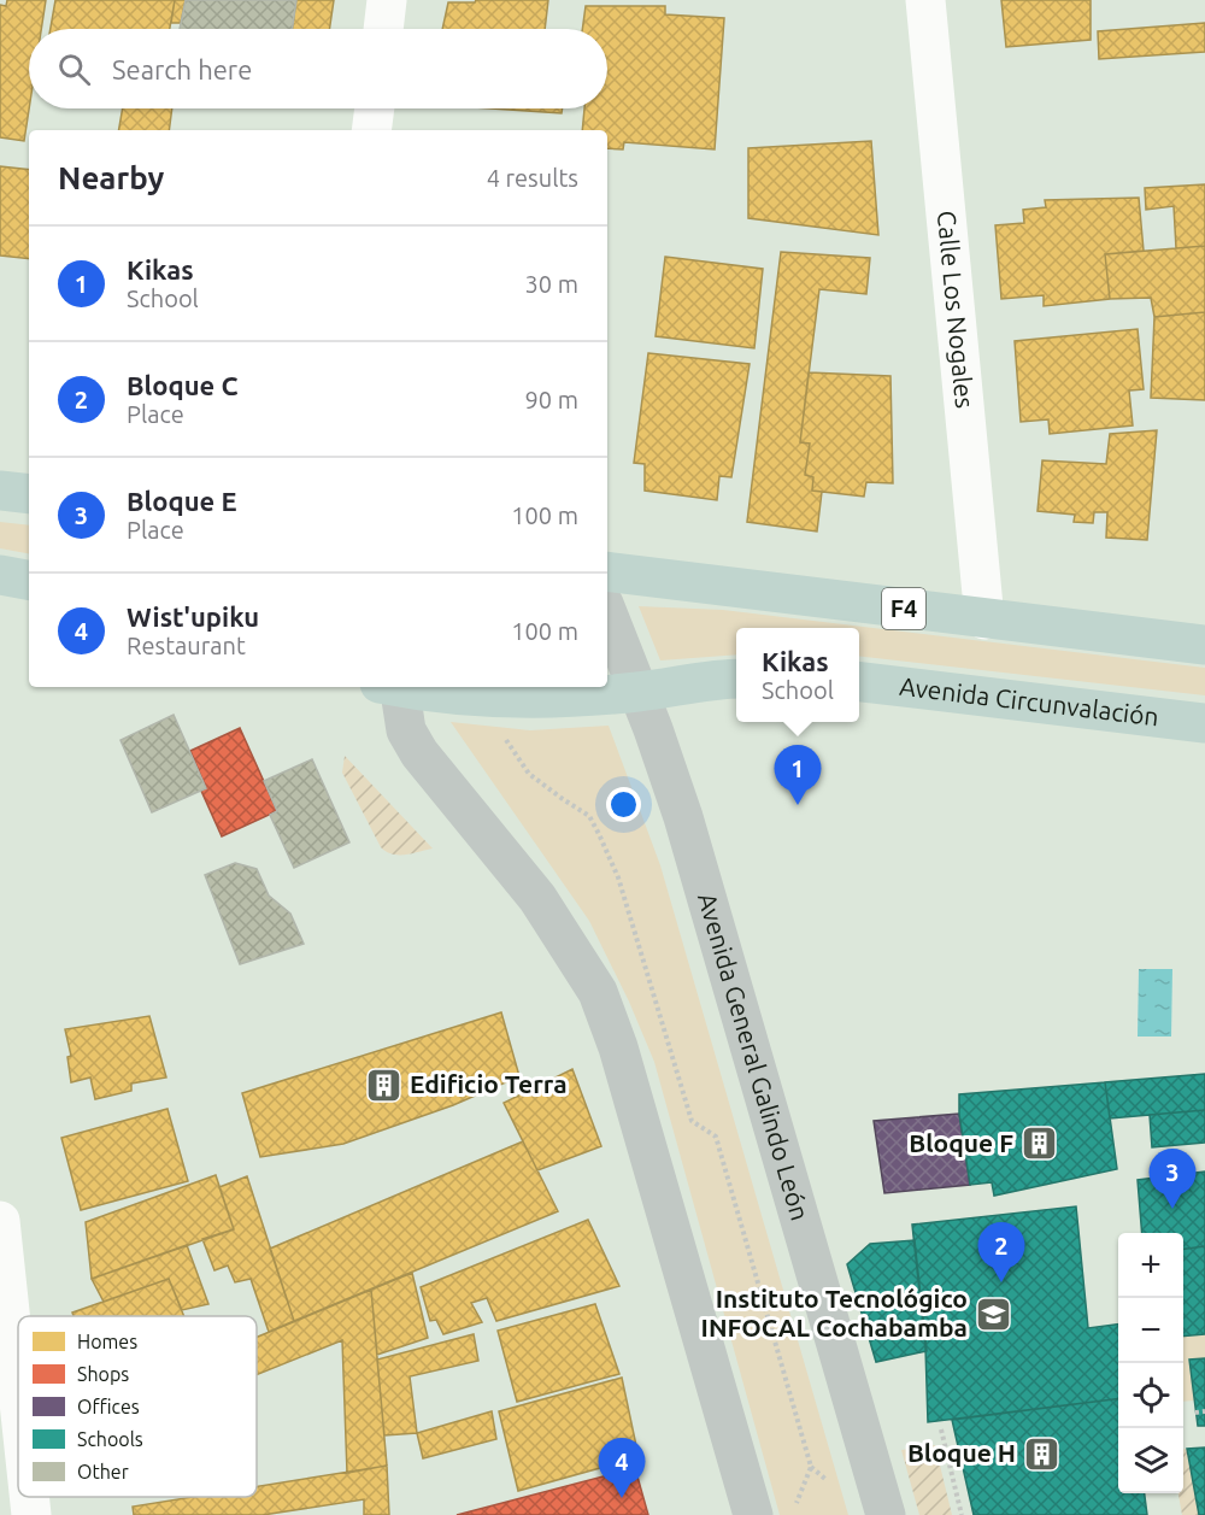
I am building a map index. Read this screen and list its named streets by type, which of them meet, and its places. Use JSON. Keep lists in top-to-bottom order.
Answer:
{
  "streets": {
    "highway": ["F4", "Avenida Circunvalación"],
    "main road": ["Avenida General Galindo León"],
    "street": ["Calle Los Nogales"]
  },
  "crossings": [
    ["Calle Los Nogales", "F4"]
  ],
  "places": {
    "building": ["Edificio Terra", "Bloque F", "Bloque H"],
    "school or university": ["Instituto Tecnológico INFOCAL Cochabamba"]
  },
  "legend": [
    "Homes",
    "Shops",
    "Offices",
    "Schools",
    "Other"
  ],
  "page": {
    "search": "Search here",
    "heading": ["Nearby", "4 results"],
    "list": [
      {
        "mark": "1",
        "name": "Kikas",
        "note": "School",
        "value": "30 m"
      },
      {
        "mark": "2",
        "name": "Bloque C",
        "note": "Place",
        "value": "90 m"
      },
      {
        "mark": "3",
        "name": "Bloque E",
        "note": "Place",
        "value": "100 m"
      },
      {
        "mark": "4",
        "name": "Wist'upiku",
        "note": "Restaurant",
        "value": "100 m"
      }
    ],
    "popup": ["Kikas", "School"],
    "pins": [
      "1",
      "3",
      "2",
      "4"
    ],
    "map_buttons": ["+", "−"]
  }
}
